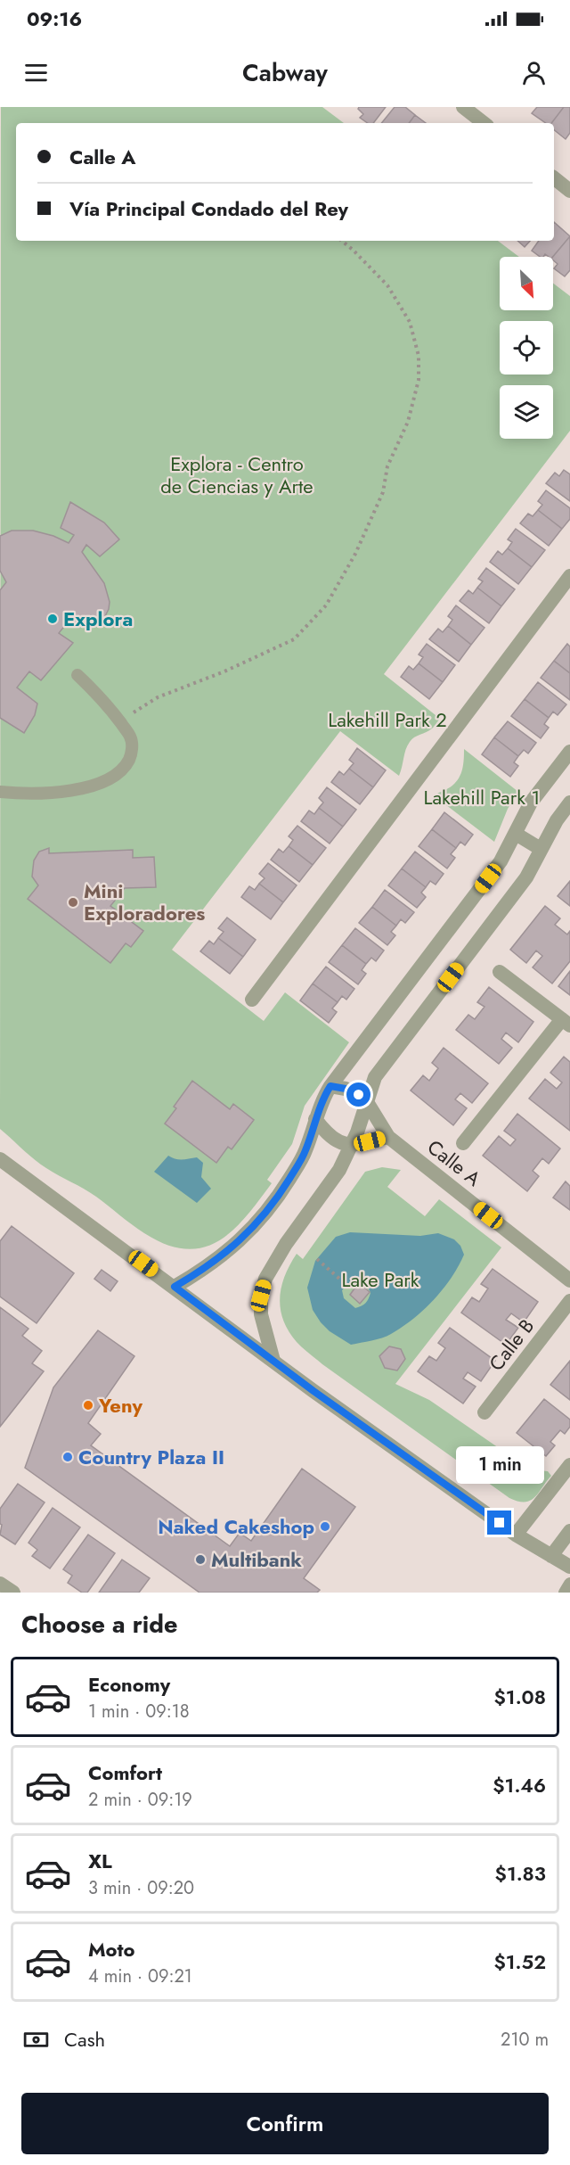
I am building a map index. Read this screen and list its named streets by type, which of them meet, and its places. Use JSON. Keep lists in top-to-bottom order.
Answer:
{
  "streets": {
    "street": ["Calle A", "Calle B"]
  },
  "parks": [
    "Explora - Centro de Ciencias y Arte",
    "Lakehill Park 2",
    "Lakehill Park 1",
    "Lake Park"
  ],
  "places": [
    "Explora",
    "Mini Exploradores",
    "Yeny",
    "Country Plaza II",
    "Naked Cakeshop",
    "Multibank"
  ],
  "north": "bottom right",
  "page": {
    "status": "09:16",
    "header": "Cabway",
    "banner": ["Calle A", "Vía Principal Condado del Rey"],
    "bubble": "1 min",
    "heading": "Choose a ride",
    "list": [
      {
        "name": "Economy",
        "note": "1 min · 09:18",
        "value": "$1.08"
      },
      {
        "name": "Comfort",
        "note": "2 min · 09:19",
        "value": "$1.46"
      },
      {
        "name": "XL",
        "note": "3 min · 09:20",
        "value": "$1.83"
      },
      {
        "name": "Moto",
        "note": "4 min · 09:21",
        "value": "$1.52"
      }
    ],
    "pay": ["Cash", "210 m"],
    "buttons": "Confirm"
  }
}
